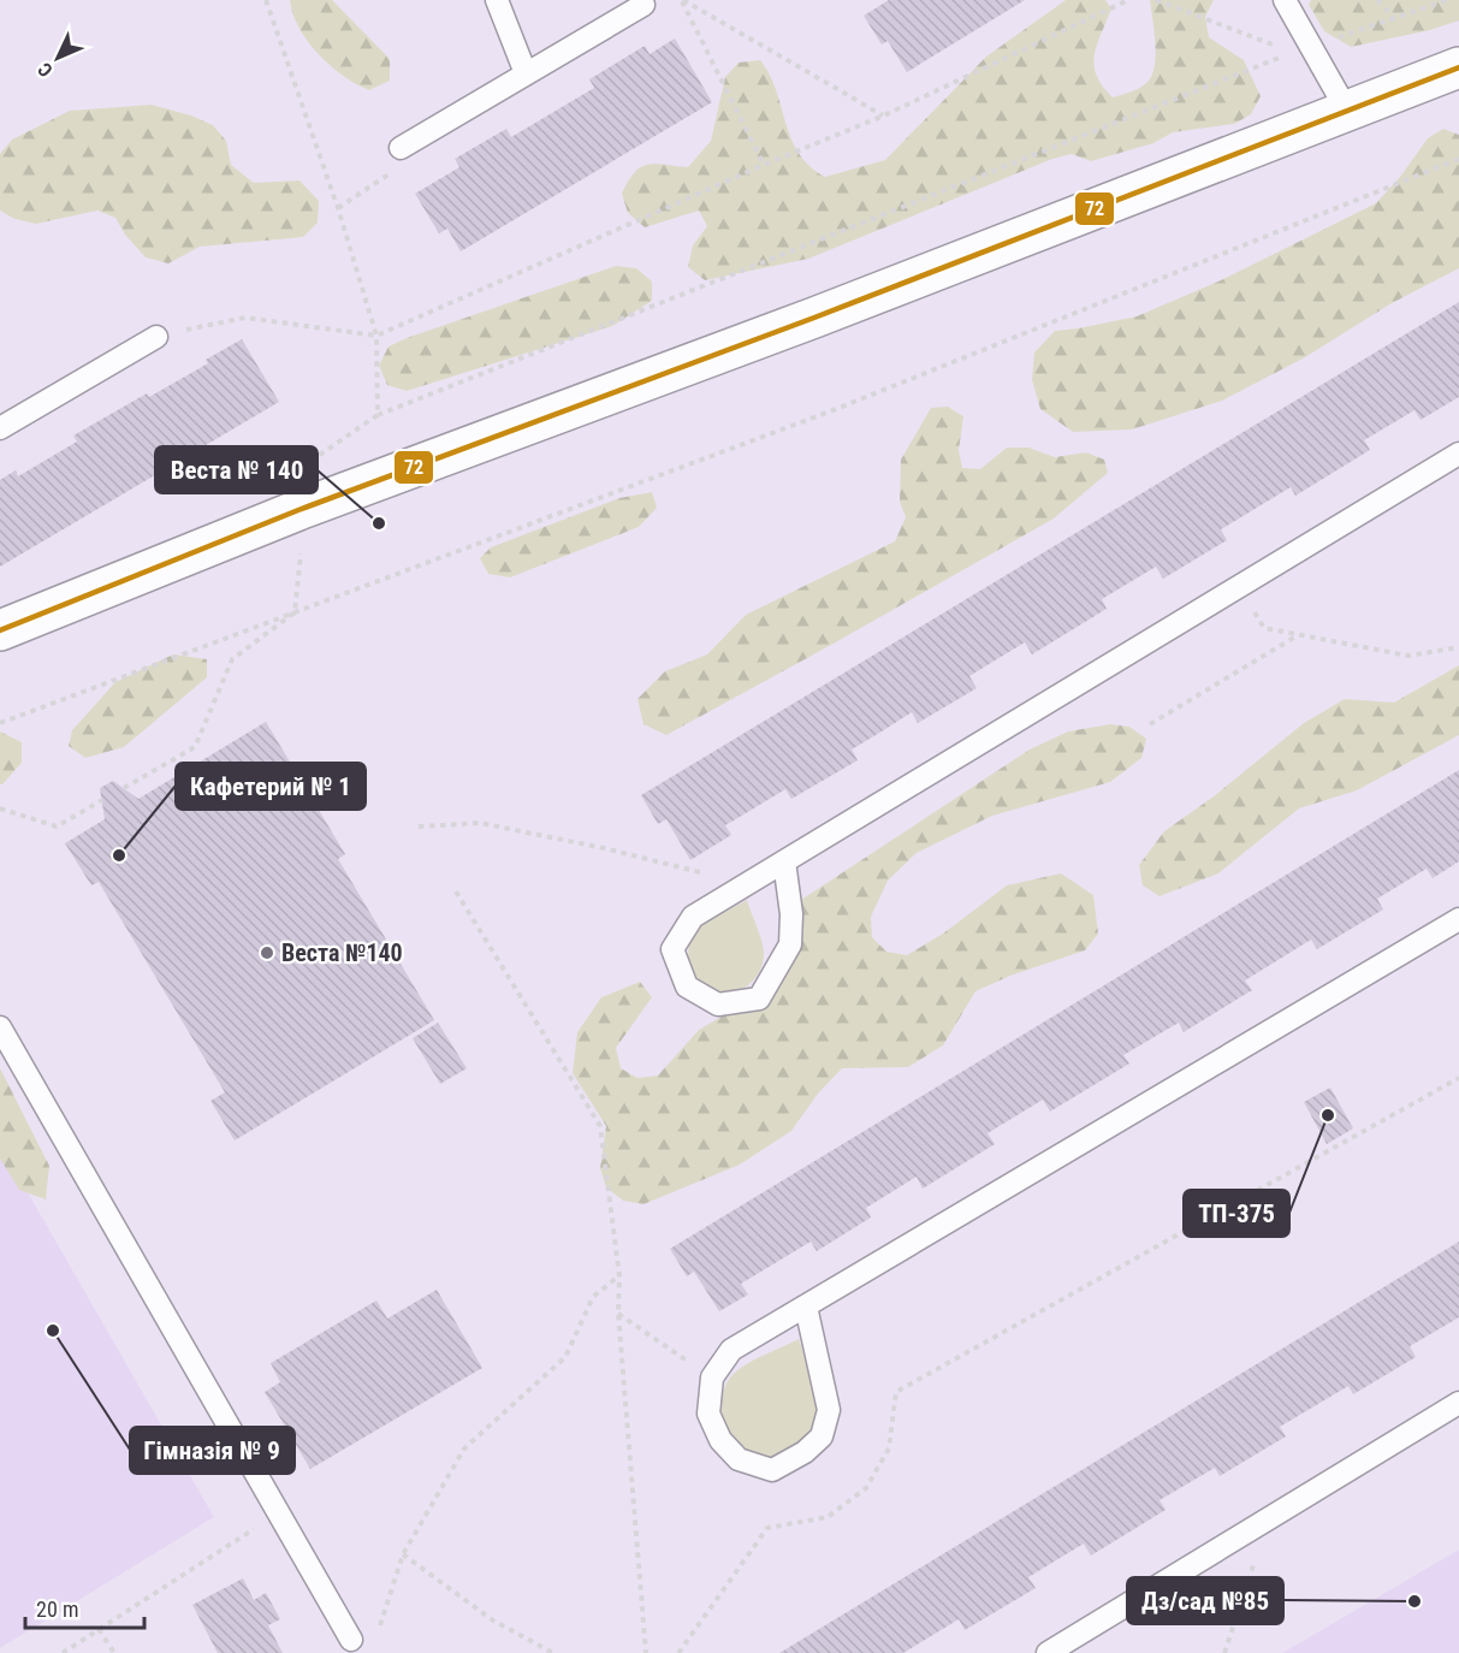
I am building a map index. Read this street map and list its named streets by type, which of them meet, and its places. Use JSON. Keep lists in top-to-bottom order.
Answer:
{
  "places": [
    "Веста № 140",
    "Кафетерий № 1",
    "Веста №140",
    "ТП-375",
    "Гімназія № 9",
    "Дз/сад №85"
  ],
  "lines": ["transit line 72"],
  "scale_bar": "20 m",
  "north": "bottom left"
}
